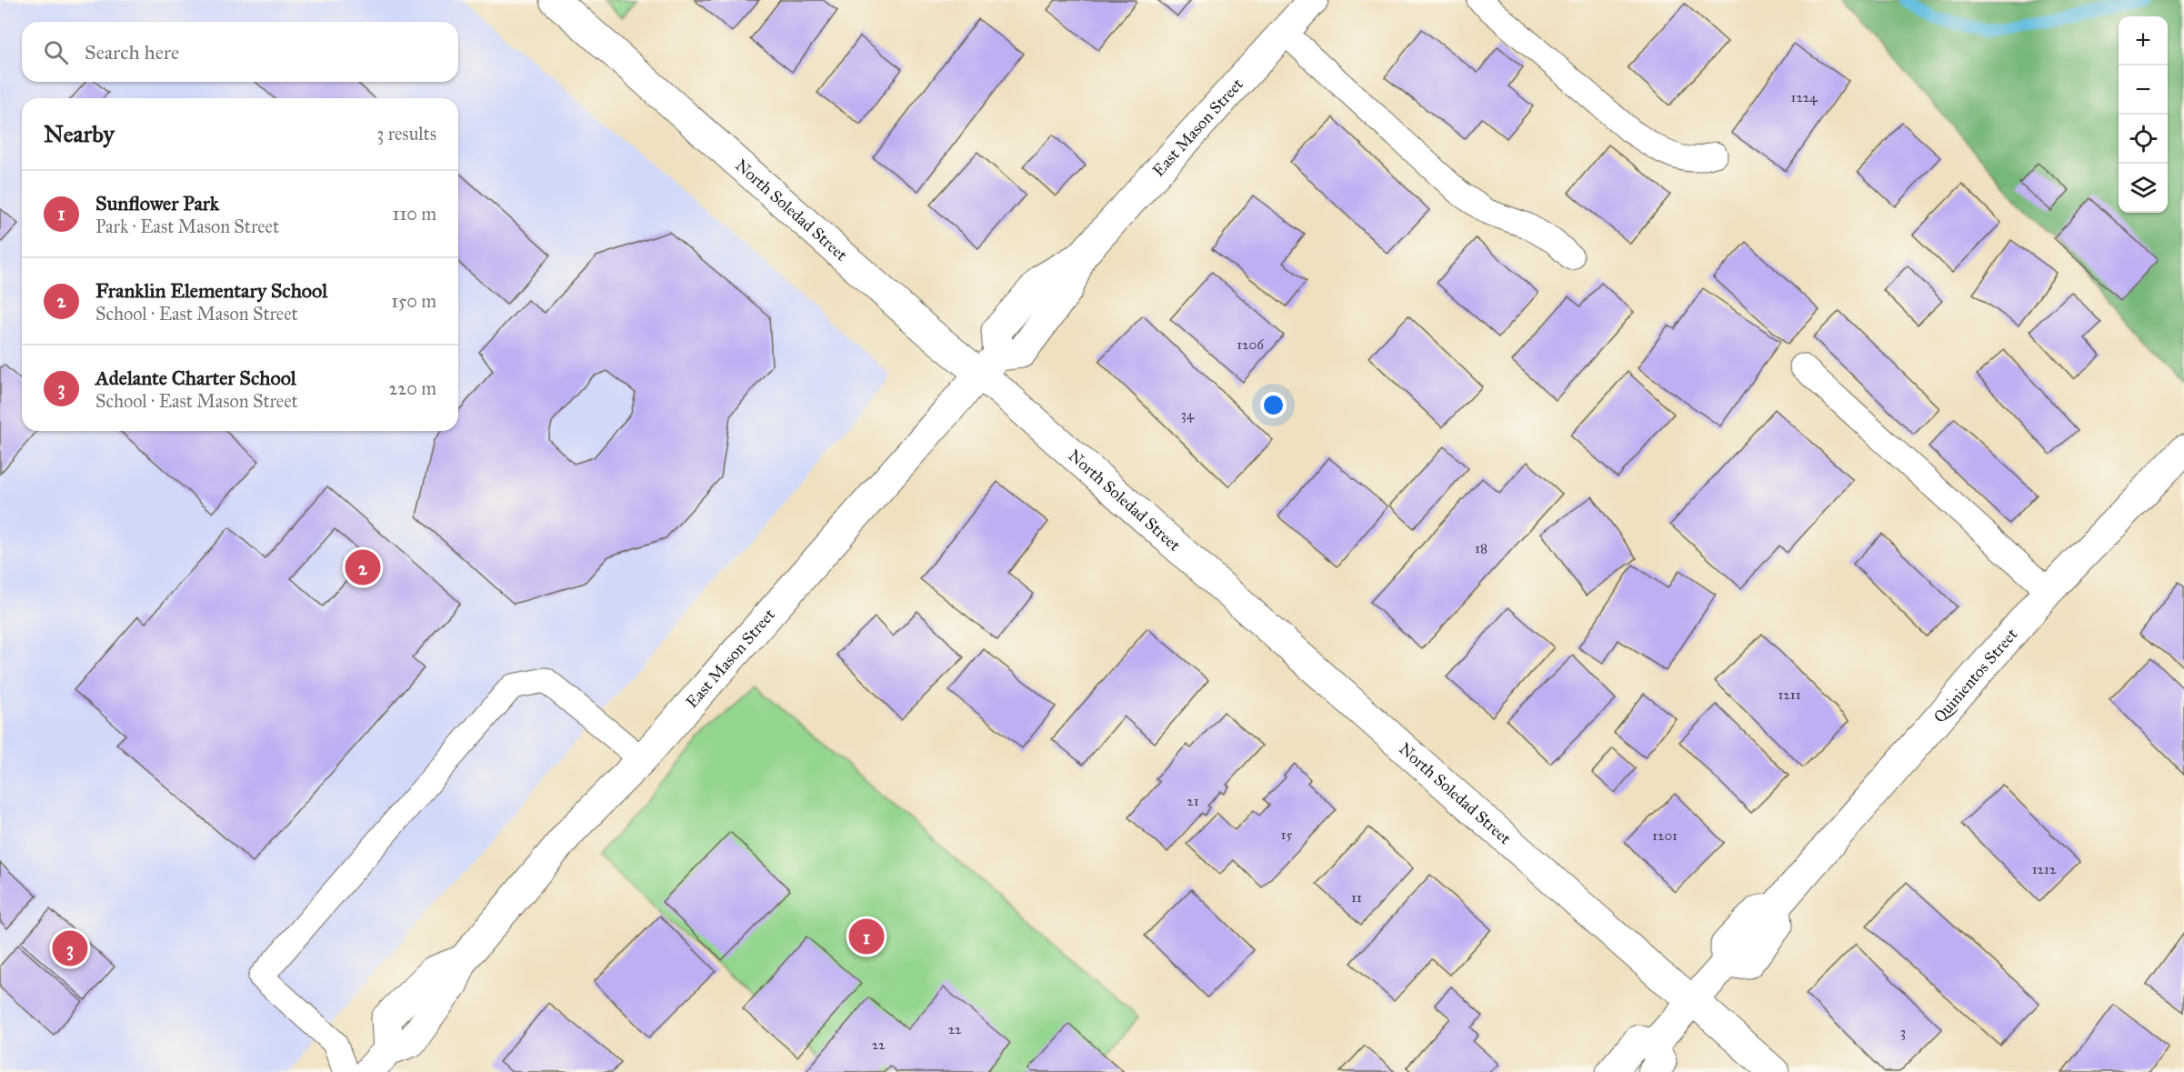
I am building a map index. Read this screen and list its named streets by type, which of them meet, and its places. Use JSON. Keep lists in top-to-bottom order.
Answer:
{
  "streets": {
    "street": ["East Mason Street", "North Soledad Street", "Quinientos Street"]
  },
  "crossings": [
    ["East Mason Street", "North Soledad Street"],
    ["North Soledad Street", "Quinientos Street"]
  ],
  "house_numbers": [
    "1224",
    "1206",
    "34",
    "18",
    "1211",
    "21",
    "15",
    "1201",
    "1212",
    "11",
    "22",
    "3",
    "22"
  ],
  "page": {
    "map_buttons": ["+", "−"],
    "search": "Search here",
    "heading": ["Nearby", "3 results"],
    "list": [
      {
        "mark": "1",
        "name": "Sunflower Park",
        "note": "Park · East Mason Street",
        "value": "110 m"
      },
      {
        "mark": "2",
        "name": "Franklin Elementary School",
        "note": "School · East Mason Street",
        "value": "150 m"
      },
      {
        "mark": "3",
        "name": "Adelante Charter School",
        "note": "School · East Mason Street",
        "value": "220 m"
      }
    ],
    "pins": ["2", "1", "3"]
  }
}
